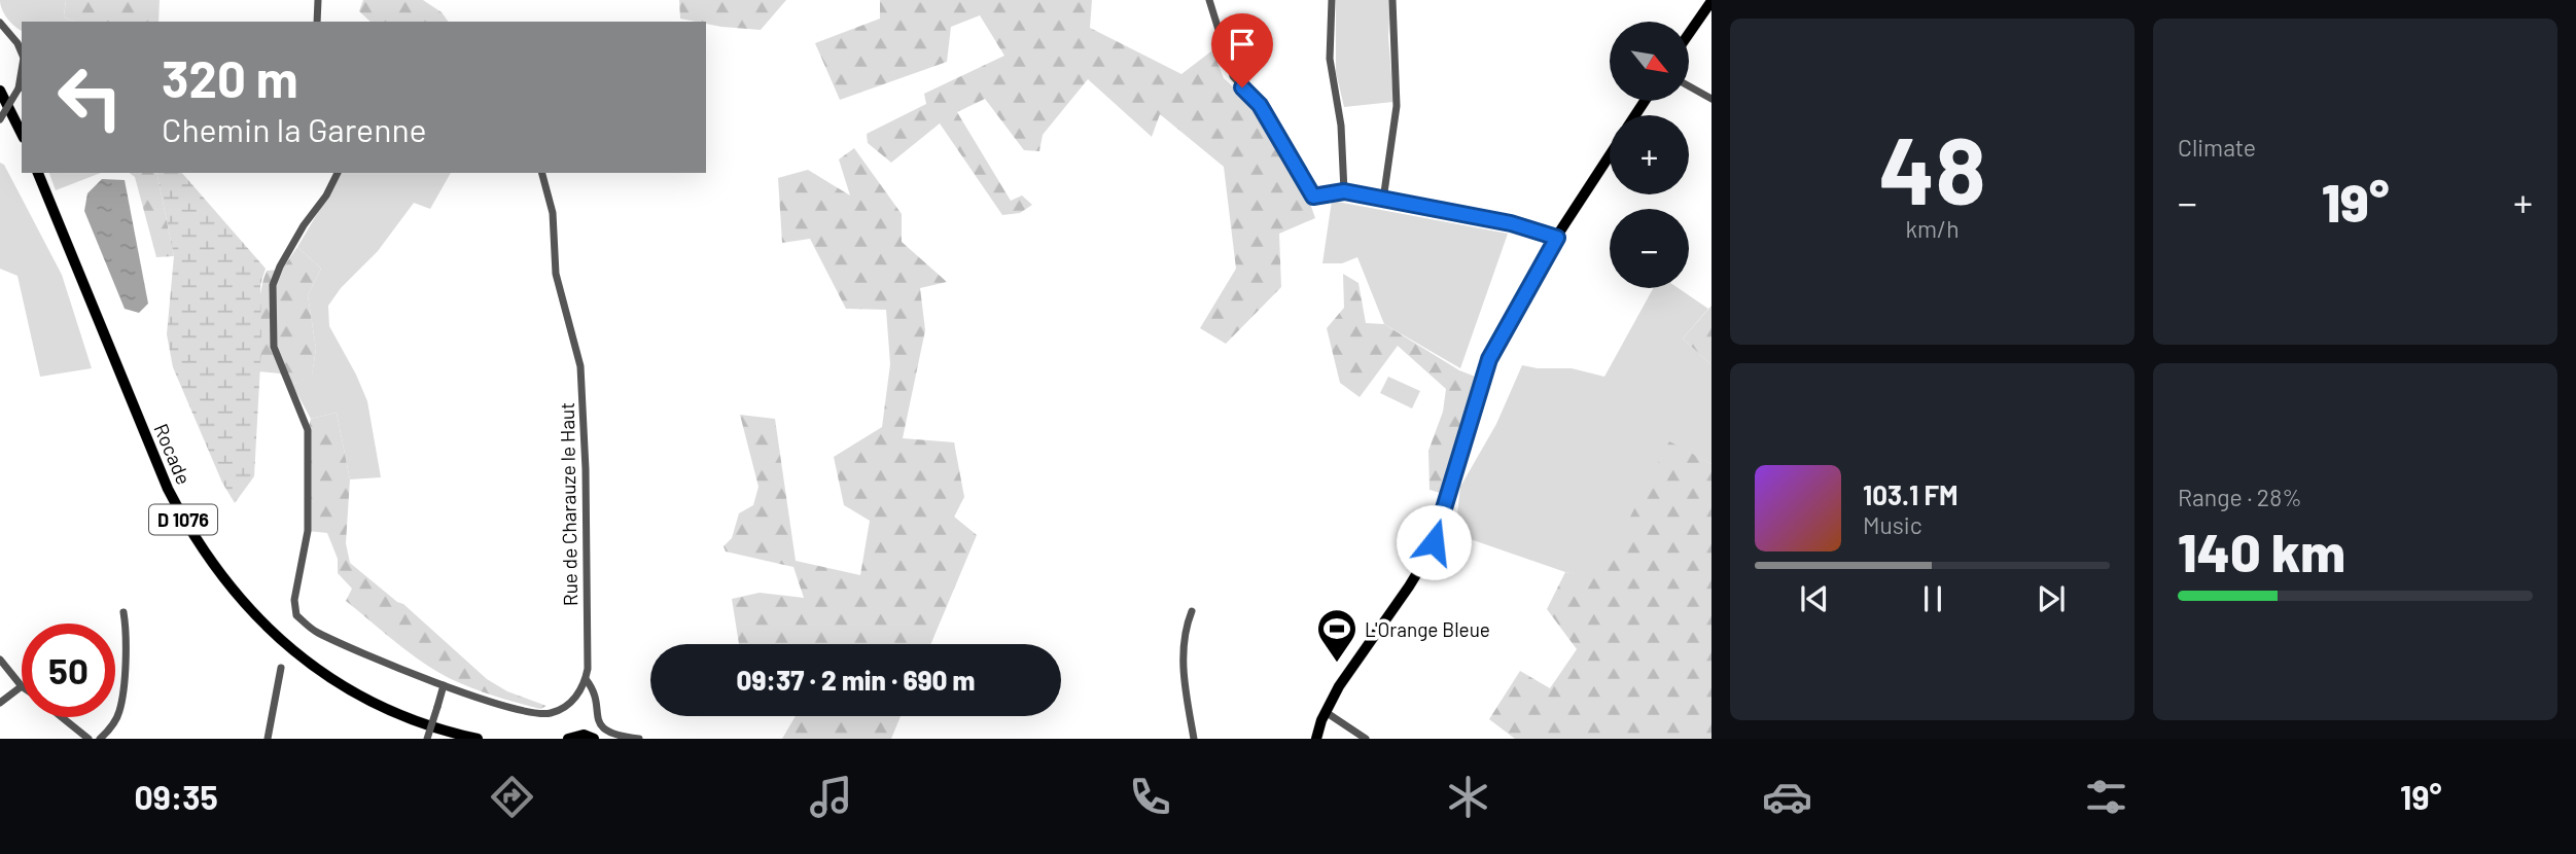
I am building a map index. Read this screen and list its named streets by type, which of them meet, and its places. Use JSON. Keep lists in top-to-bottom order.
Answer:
{
  "streets": {
    "main road": ["Rocade", "D 1076"],
    "street": ["Rue de Charauze le Haut"]
  },
  "places": {
    "sports": ["L'Orange Bleue"]
  },
  "north": "bottom right",
  "page": {
    "tile": [
      ["48", "km/h"],
      "Climate",
      ["Range · 28%", "140 km"]
    ],
    "map_buttons": ["+", "−"],
    "turn": ["320 m", "Chemin la Garenne"],
    "heat": ["−", "19°", "+"],
    "song": ["103.1 FM", "Music"],
    "limit": "50",
    "trip": "09:37 · 2 min · 690 m",
    "tabs": ["09:35", "19°"]
  }
}
